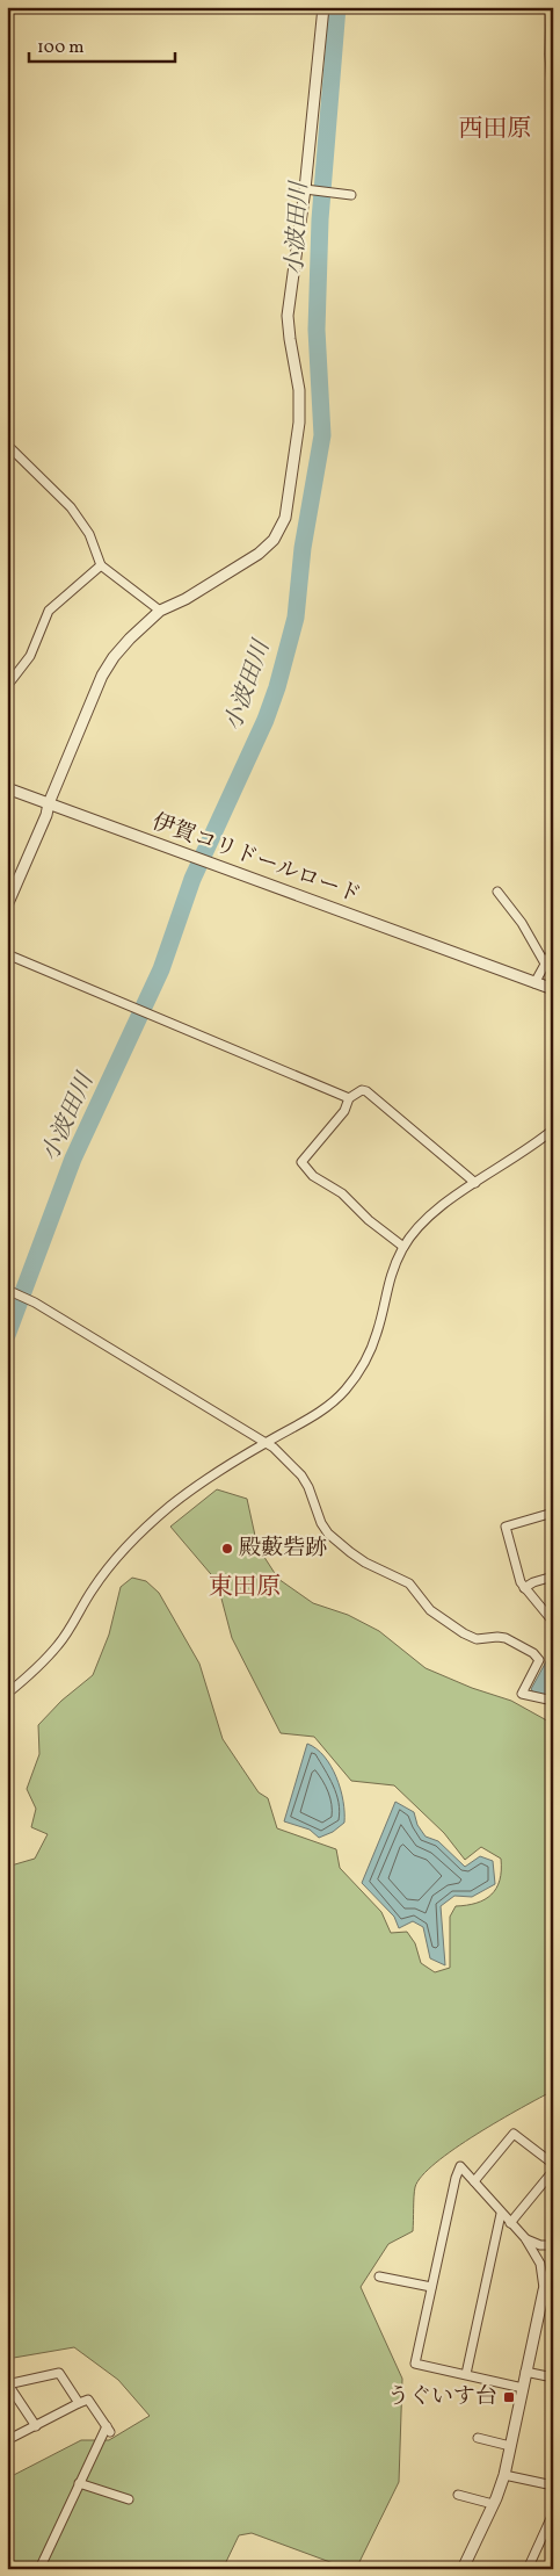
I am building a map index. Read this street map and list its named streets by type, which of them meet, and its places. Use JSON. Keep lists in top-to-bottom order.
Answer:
{
  "streets": {
    "street": ["伊賀コリドールロード"]
  },
  "districts": ["西田原", "東田原"],
  "water": ["小波田川"],
  "places": {
    "other": ["殿藪砦跡"],
    "transit": ["うぐいす台"]
  },
  "scale_bar": "100 m"
}
